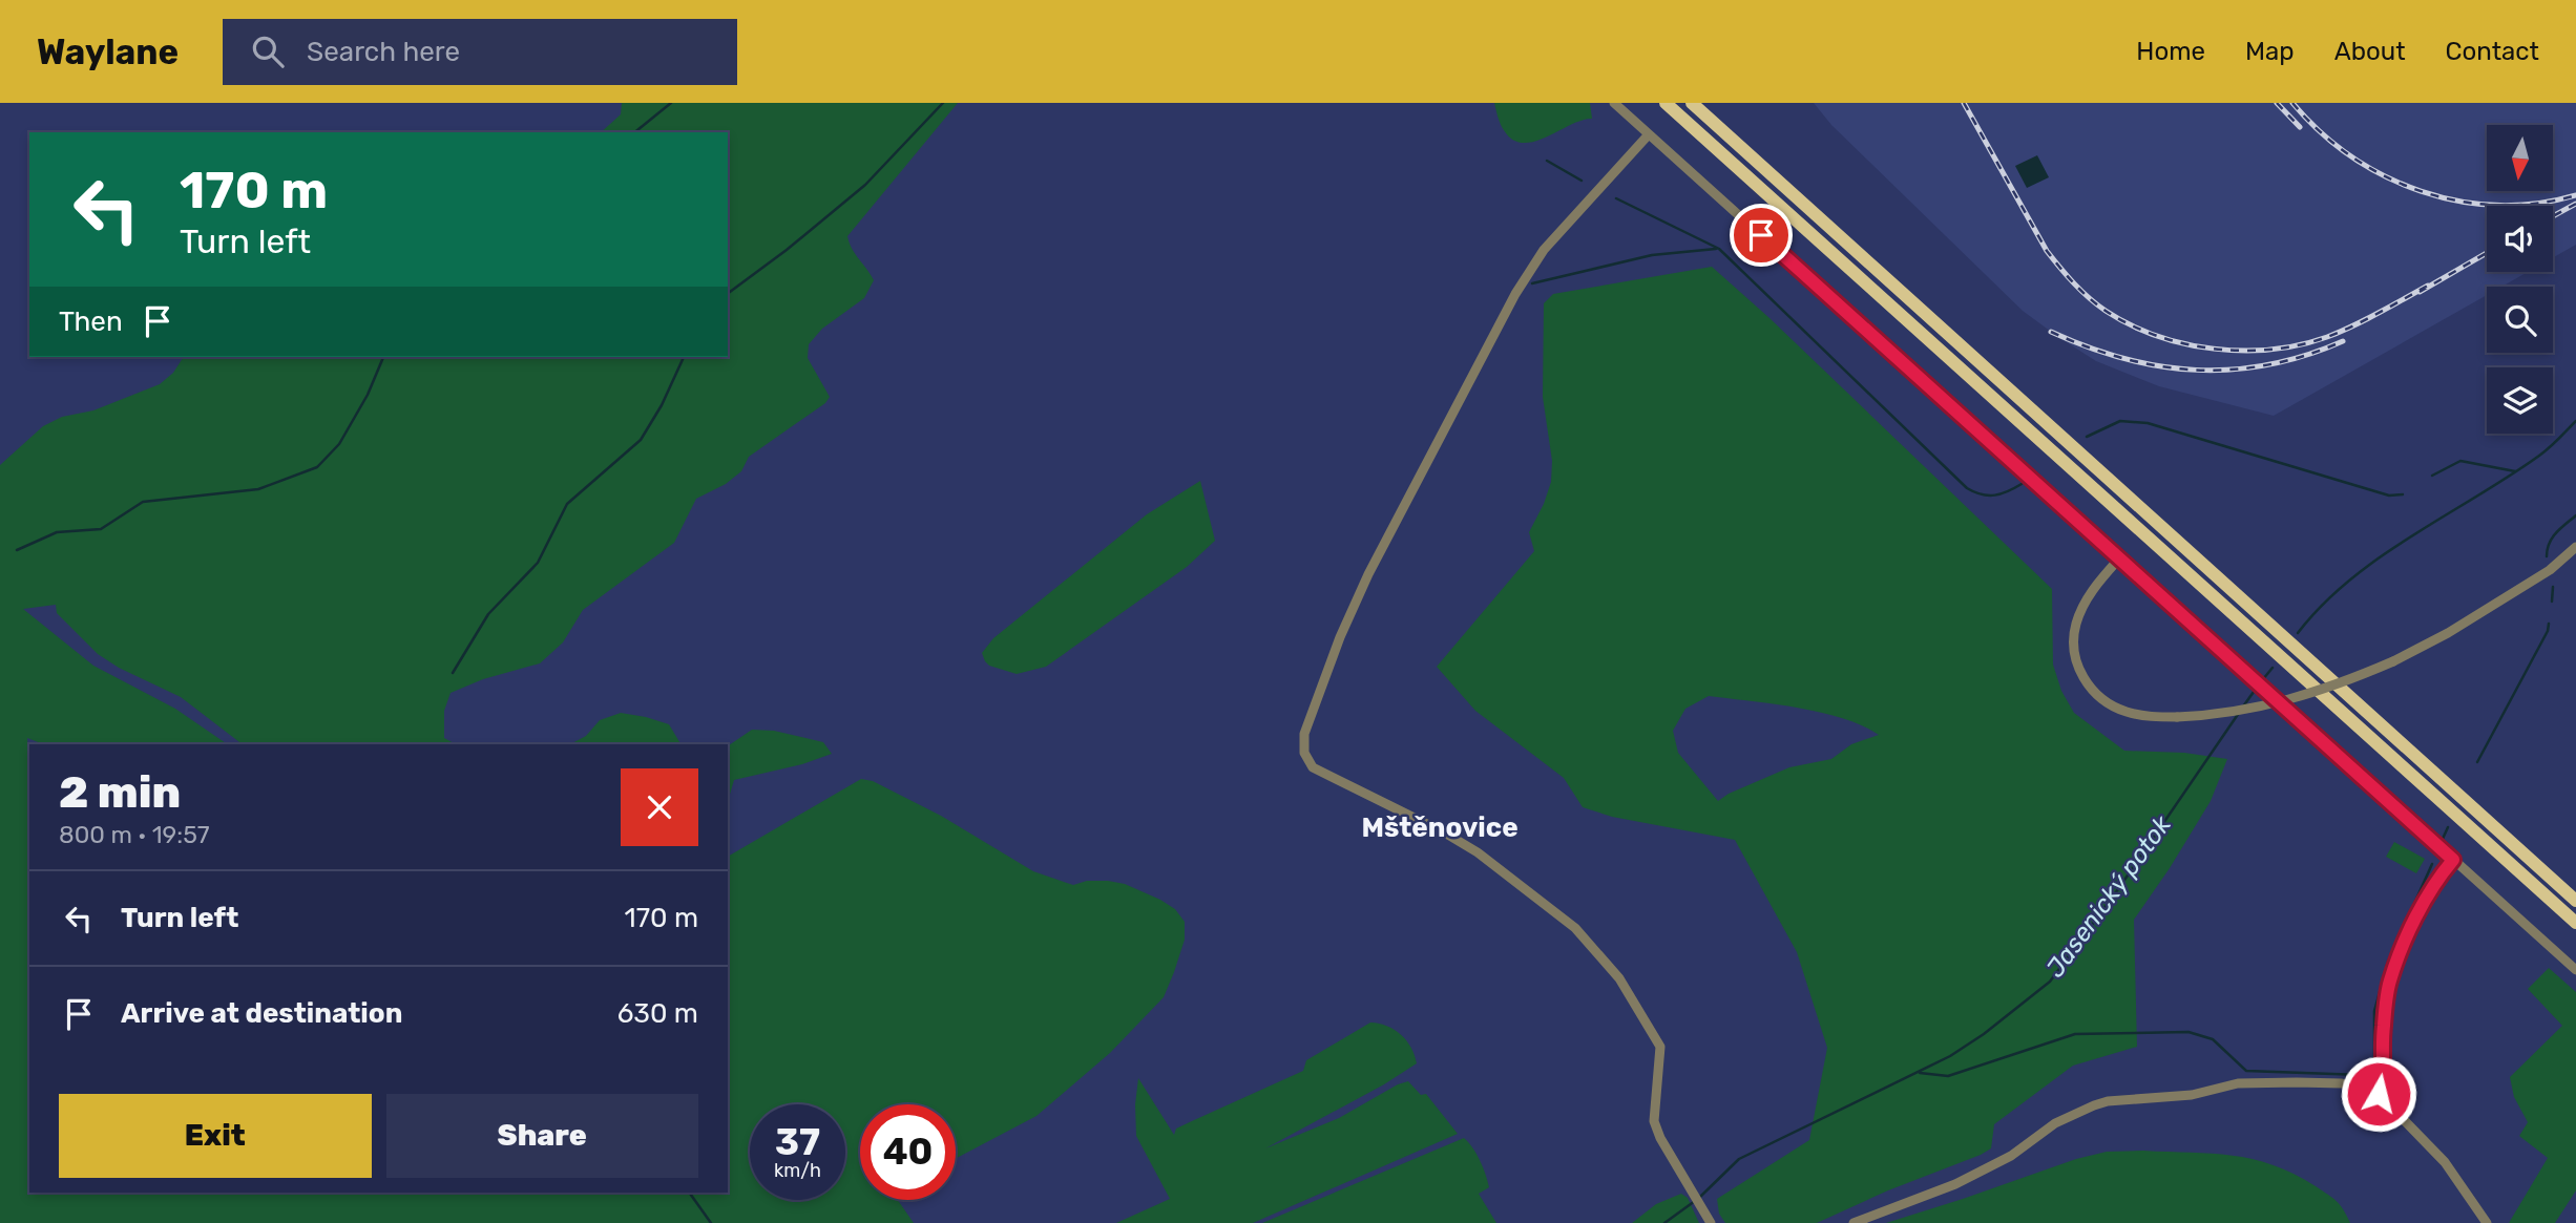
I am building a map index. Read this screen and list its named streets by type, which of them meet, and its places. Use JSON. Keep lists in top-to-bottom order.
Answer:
{
  "districts": ["Mštěnovice"],
  "water": ["Jasenický potok"],
  "north": "bottom",
  "page": {
    "header": "Waylane",
    "search": "Search here",
    "nav": [
      "Home",
      "Map",
      "About",
      "Contact"
    ],
    "turn": ["170 m", "Turn left"],
    "then": "Then",
    "heading": ["2 min", "800 m · 19:57"],
    "list": [
      {
        "name": "Turn left",
        "value": "170 m"
      },
      {
        "name": "Arrive at destination",
        "value": "630 m"
      }
    ],
    "buttons": ["Exit", "Share"],
    "speed": "37 km/h",
    "limit": "40"
  }
}
